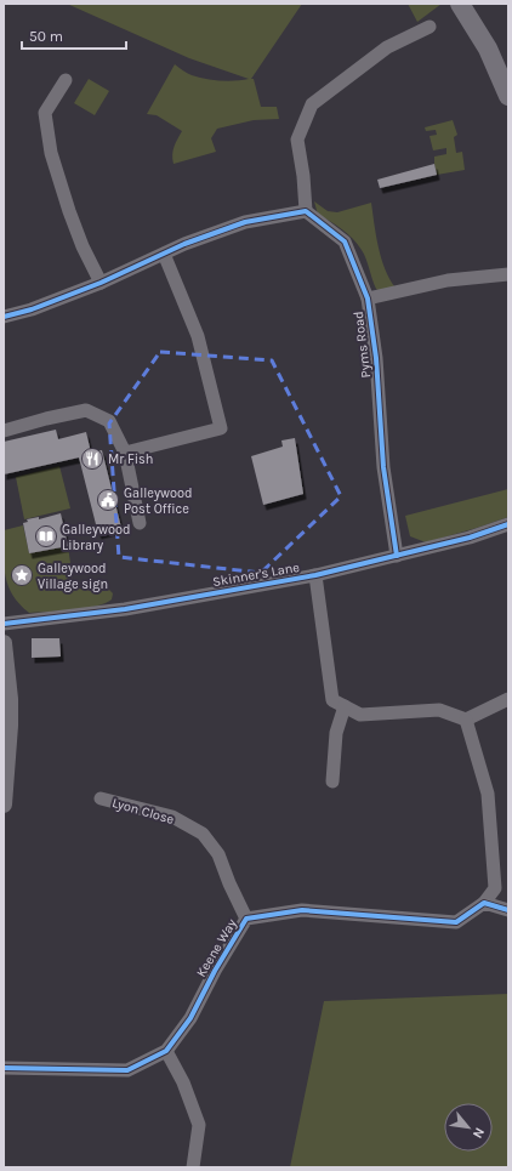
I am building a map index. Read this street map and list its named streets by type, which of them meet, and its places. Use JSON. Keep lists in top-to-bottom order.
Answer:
{
  "streets": {
    "street": [
      "Pyms Road",
      "Skinner's Lane",
      "Lyon Close",
      "Keene Way"
    ]
  },
  "crossings": [
    ["Pyms Road", "Skinner's Lane"],
    ["Lyon Close", "Keene Way"]
  ],
  "places": {
    "restaurant": ["Mr Fish"],
    "public building": ["Galleywood Post Office"],
    "library": ["Galleywood Library"],
    "place": ["Galleywood Village sign"]
  },
  "scale_bar": "50 m",
  "north": "bottom right"
}
